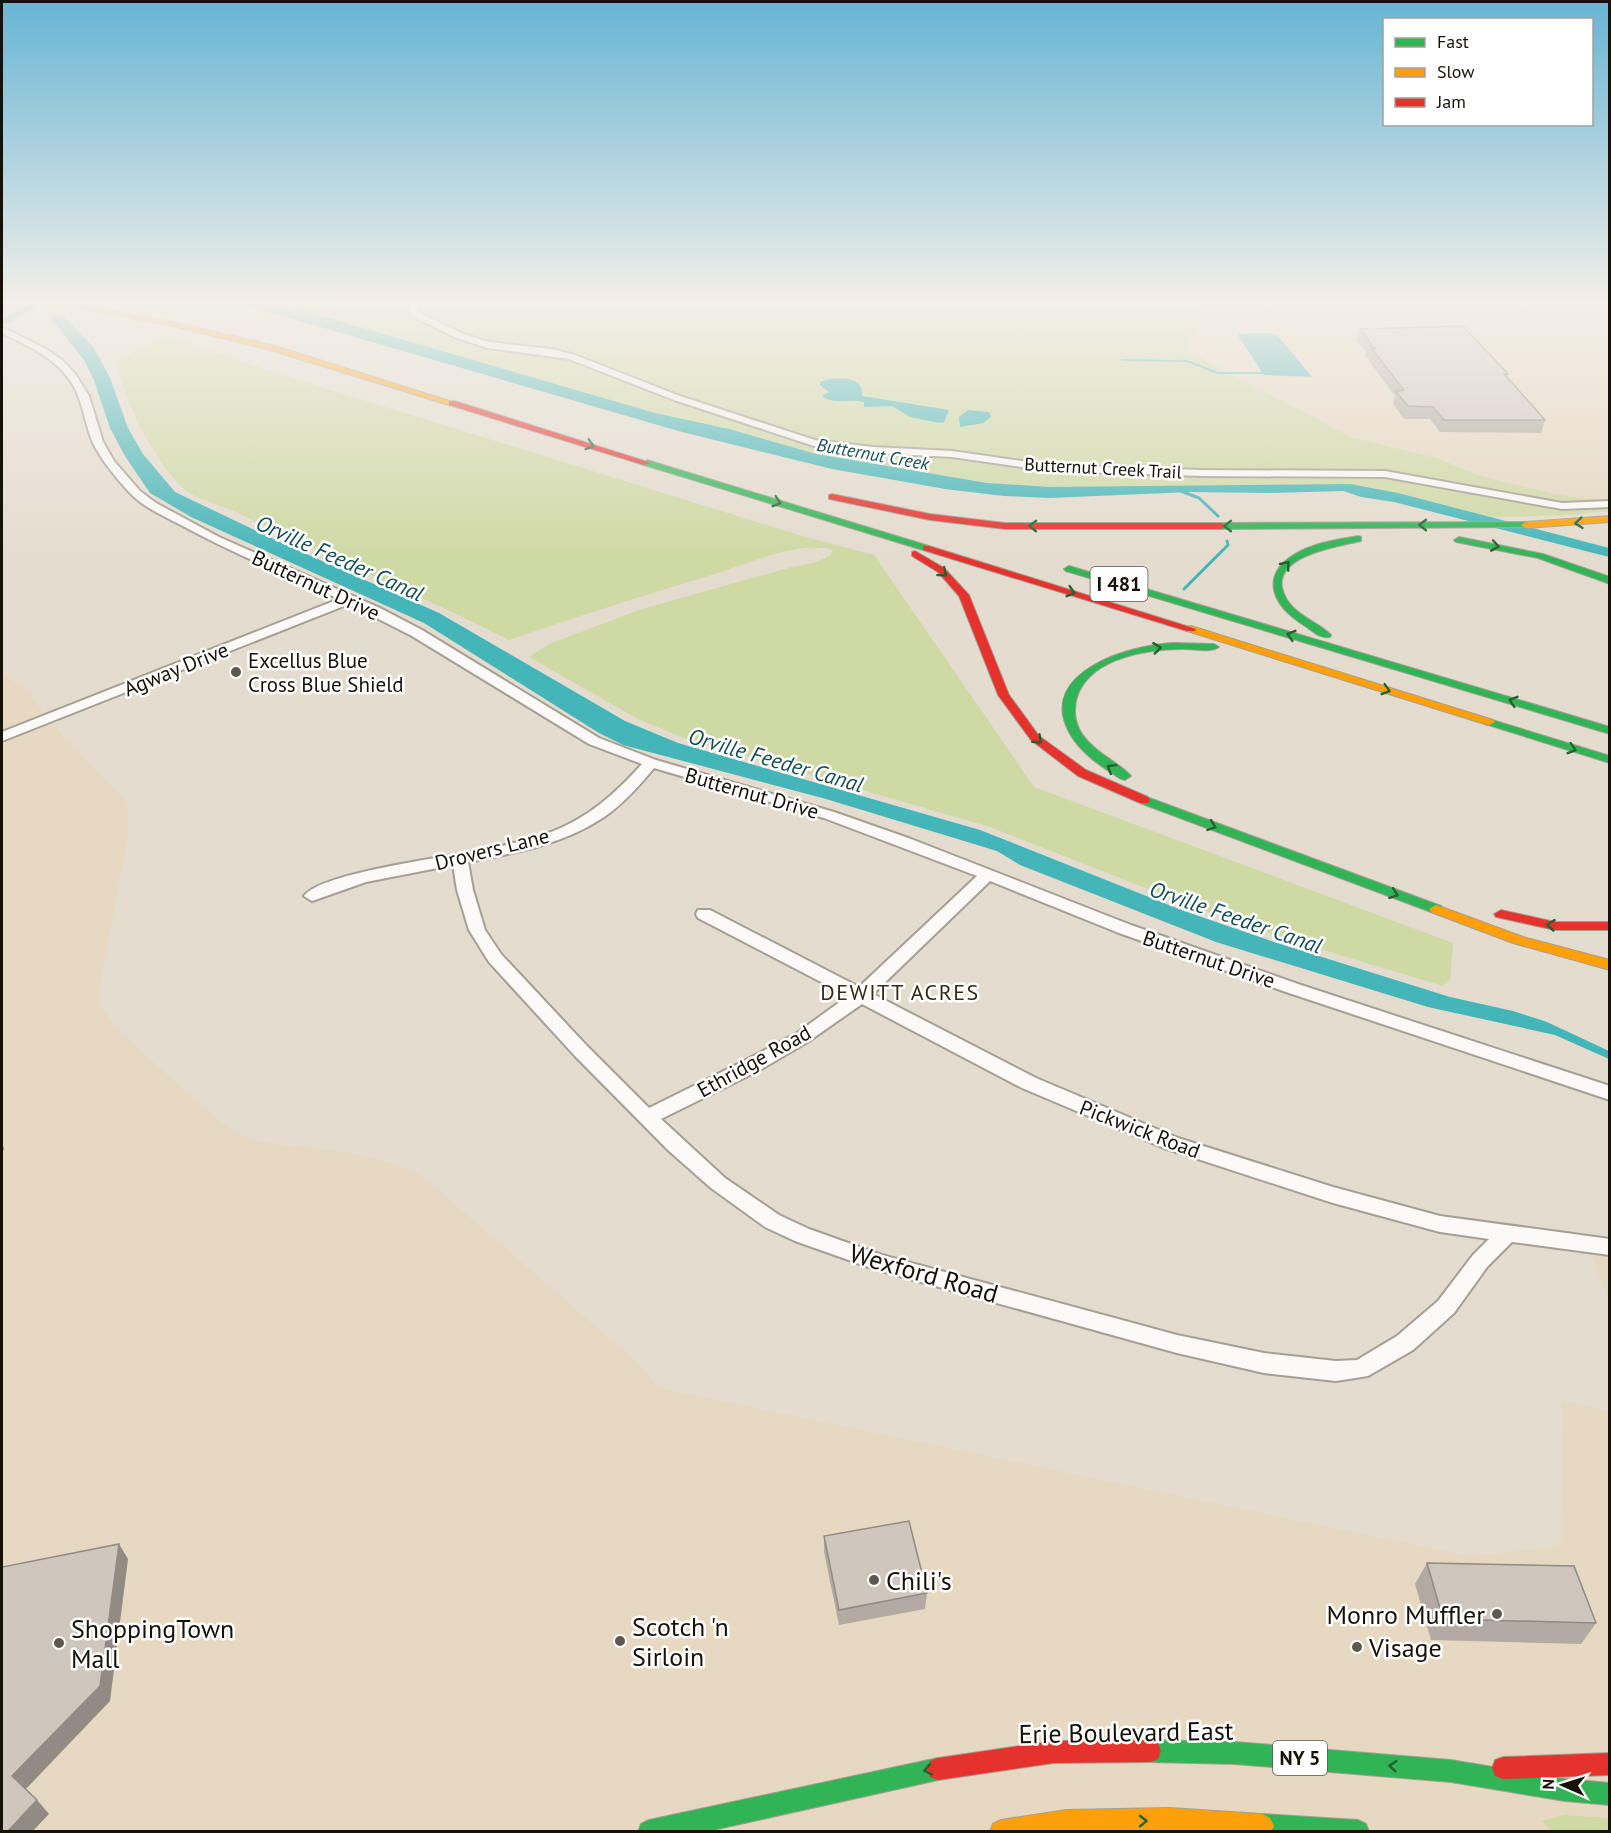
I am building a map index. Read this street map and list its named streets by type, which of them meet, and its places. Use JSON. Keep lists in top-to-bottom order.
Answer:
{
  "streets": {
    "main road": ["I 481", "Erie Boulevard East", "NY 5"],
    "street": [
      "Butternut Creek Trail",
      "Butternut Drive",
      "Agway Drive",
      "Drovers Lane",
      "Ethridge Road",
      "Pickwick Road",
      "Wexford Road"
    ]
  },
  "crossings": [
    ["Butternut Drive", "Agway Drive"],
    ["Butternut Drive", "Drovers Lane"],
    ["Butternut Drive", "Ethridge Road"],
    ["Drovers Lane", "Wexford Road"],
    ["Ethridge Road", "Pickwick Road"],
    ["Ethridge Road", "Wexford Road"],
    ["Pickwick Road", "Wexford Road"],
    ["Erie Boulevard East", "NY 5"]
  ],
  "districts": ["DEWITT ACRES"],
  "water": ["Butternut Creek", "Orville Feeder Canal"],
  "places": [
    "Excellus Blue Cross Blue Shield",
    "Chili's",
    "Monro Muffler",
    "Scotch 'n Sirloin",
    "ShoppingTown Mall",
    "Visage"
  ],
  "legend": ["Fast", "Slow", "Jam"],
  "north": "left"
}
